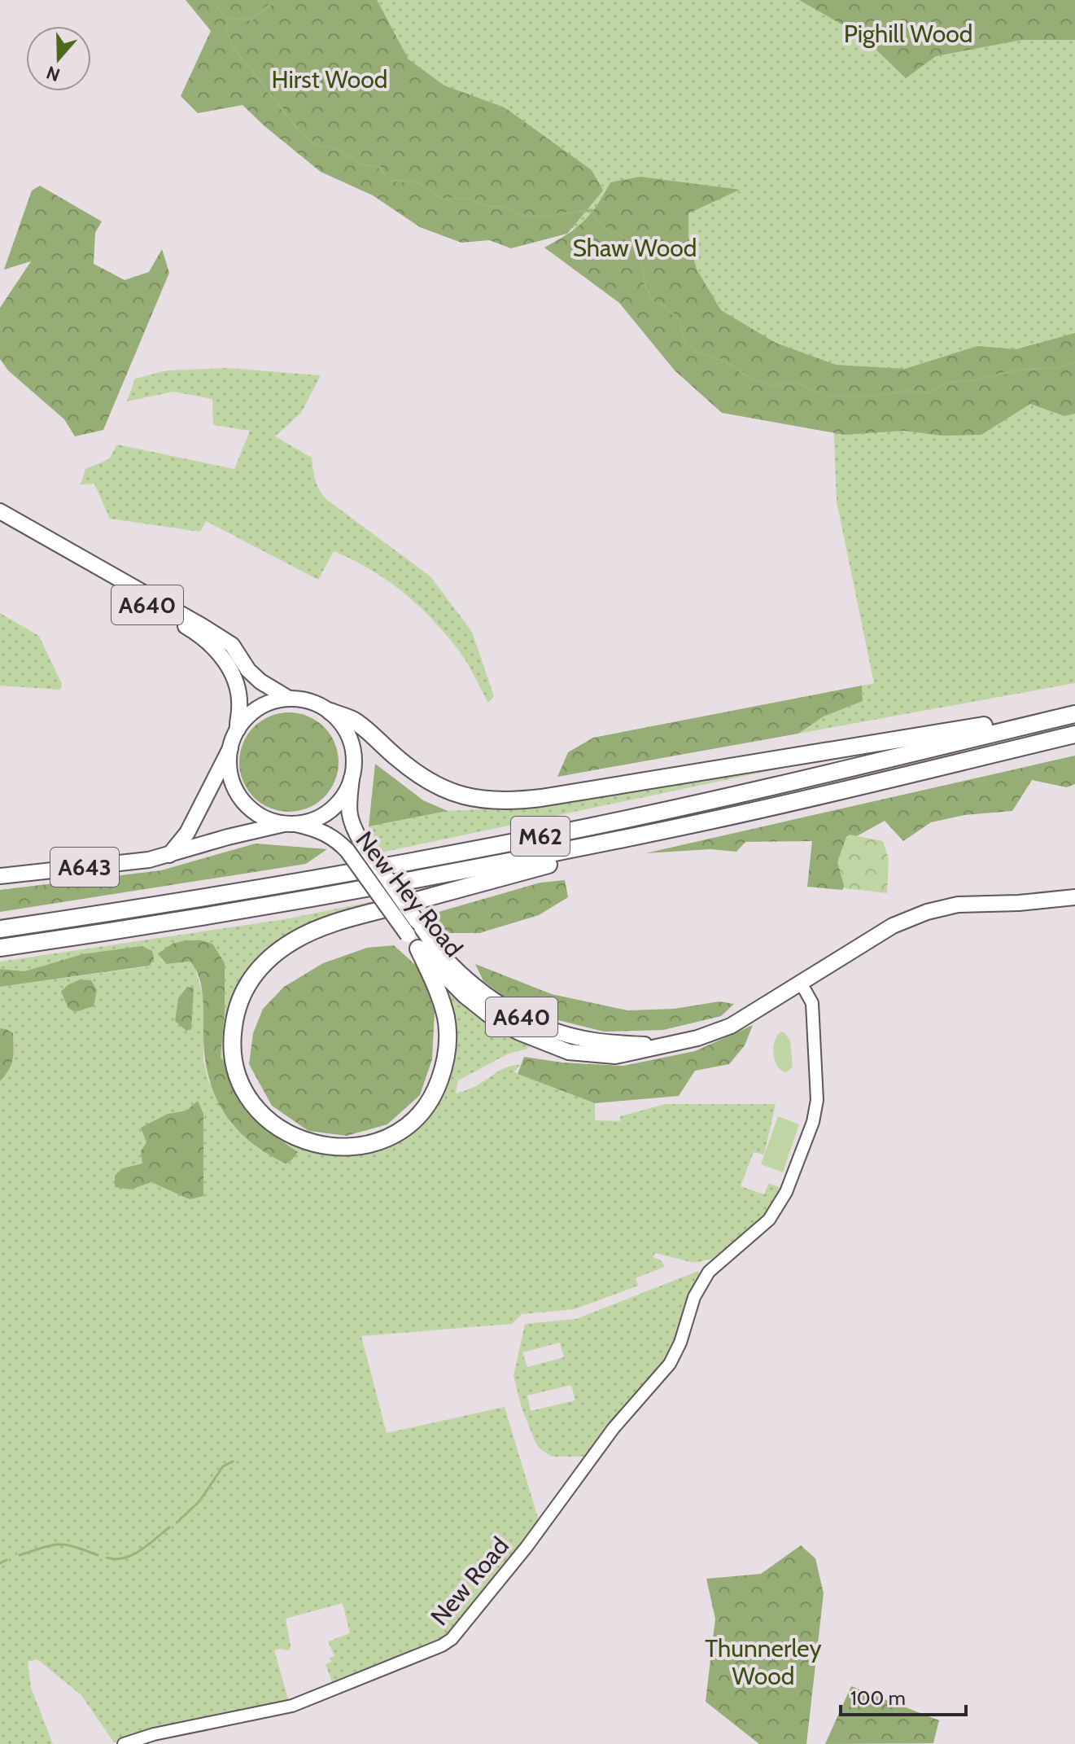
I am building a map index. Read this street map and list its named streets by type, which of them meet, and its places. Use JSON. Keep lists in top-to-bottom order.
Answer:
{
  "streets": {
    "highway": ["M62"],
    "main road": ["A640", "A643", "New Hey Road"],
    "street": ["New Road"]
  },
  "crossings": [
    ["A640", "A643"],
    ["A640", "New Hey Road"],
    ["A643", "New Hey Road"],
    ["New Hey Road", "New Road"]
  ],
  "parks": [
    "Pighill Wood",
    "Hirst Wood",
    "Shaw Wood",
    "Thunnerley Wood"
  ],
  "scale_bar": "100 m",
  "north": "bottom"
}
